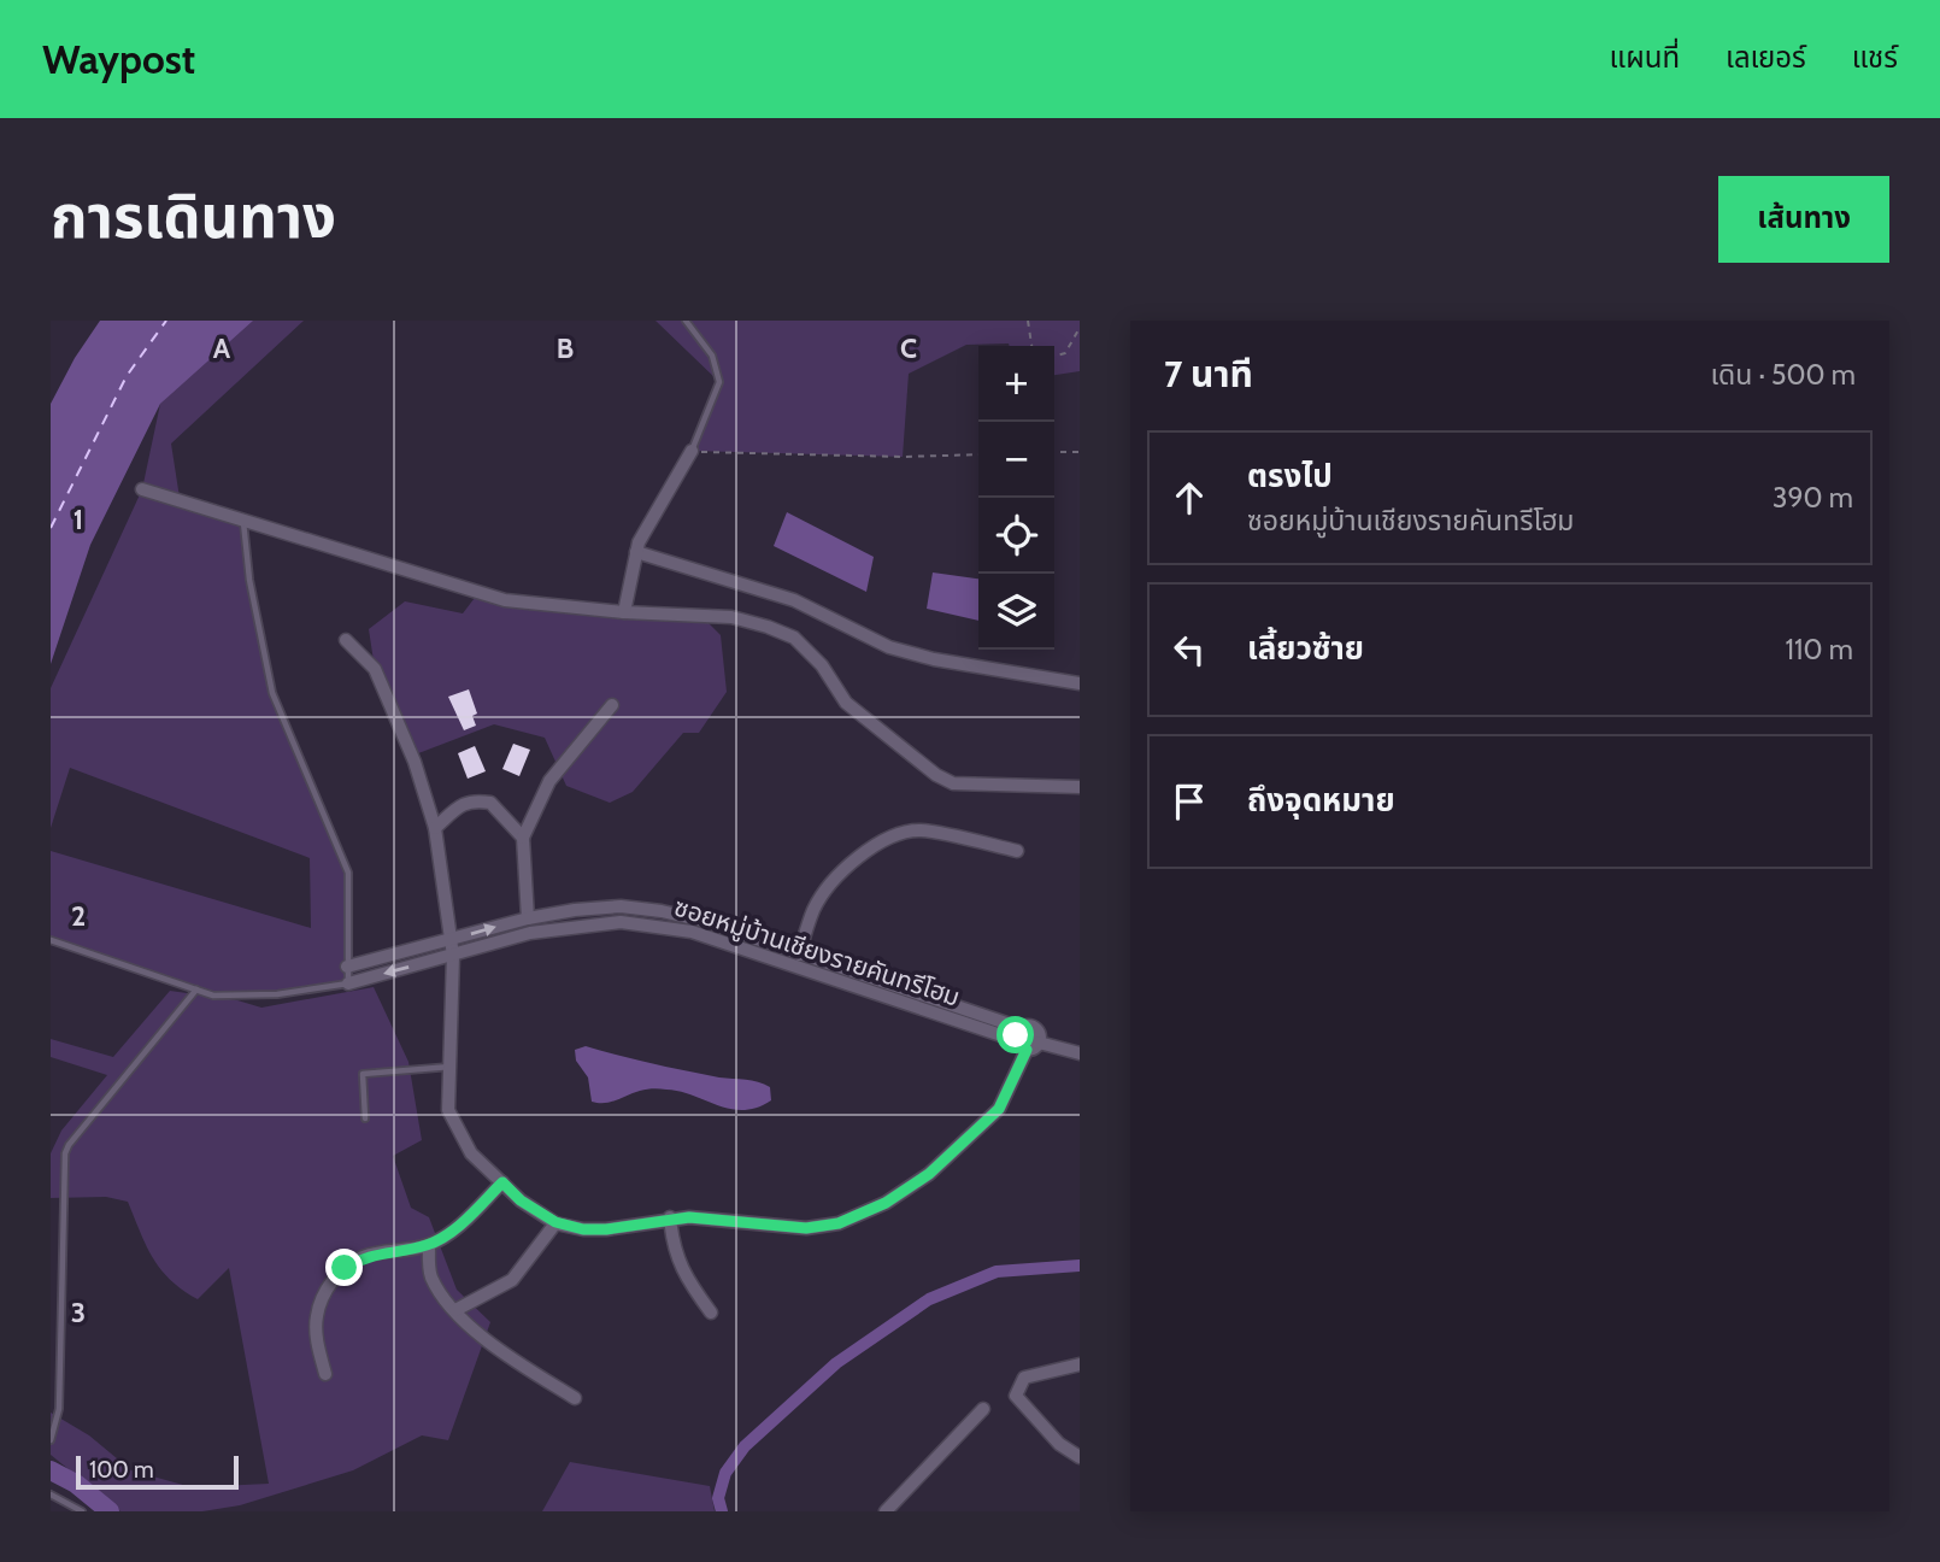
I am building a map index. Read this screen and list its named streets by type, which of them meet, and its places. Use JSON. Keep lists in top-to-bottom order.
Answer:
{
  "streets": {
    "street": ["ซอยหมู่บ้านเชียงรายคันทรีโฮม"]
  },
  "scale_bar": "100 m",
  "page": {
    "header": "Waypost",
    "nav": ["แผนที่", "เลเยอร์", "แชร์"],
    "title": "การเดินทาง",
    "buttons": "เส้นทาง",
    "heading": ["7 นาที", "เดิน · 500 m"],
    "map_buttons": ["+", "−"],
    "list": [
      ["ตรงไป", "ซอยหมู่บ้านเชียงรายคันทรีโฮม", "390 m"],
      ["เลี้ยวซ้าย", "110 m"],
      "ถึงจุดหมาย"
    ],
    "scale": "100 m"
  },
  "grid": {
    "columns": ["A", "B", "C"],
    "rows": ["1", "2", "3"]
  }
}
